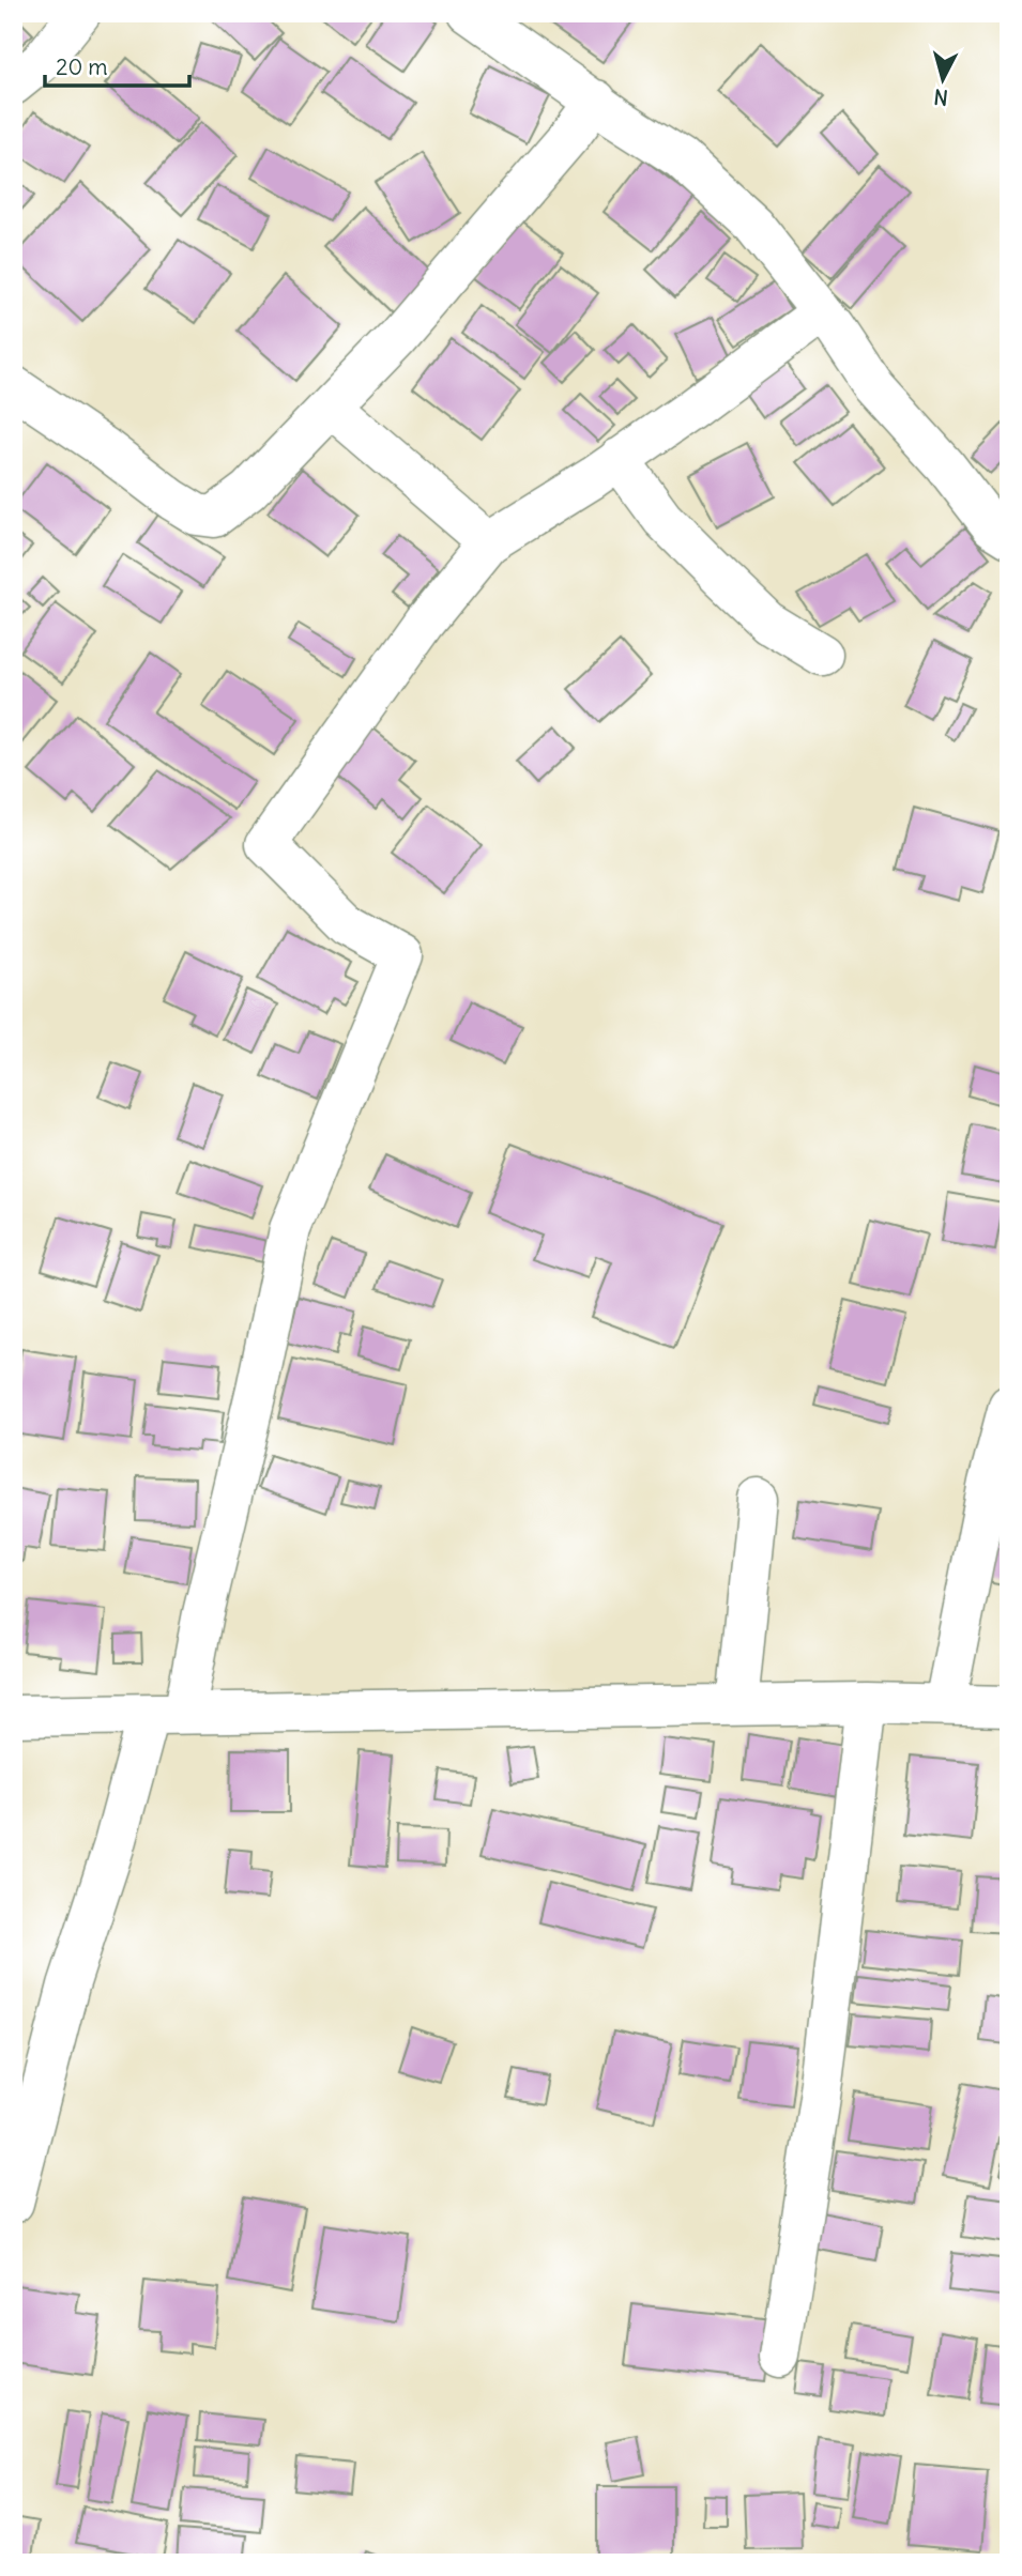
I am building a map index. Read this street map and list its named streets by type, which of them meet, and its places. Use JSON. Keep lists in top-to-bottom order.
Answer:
{
  "scale_bar": "20 m",
  "north": "bottom"
}
